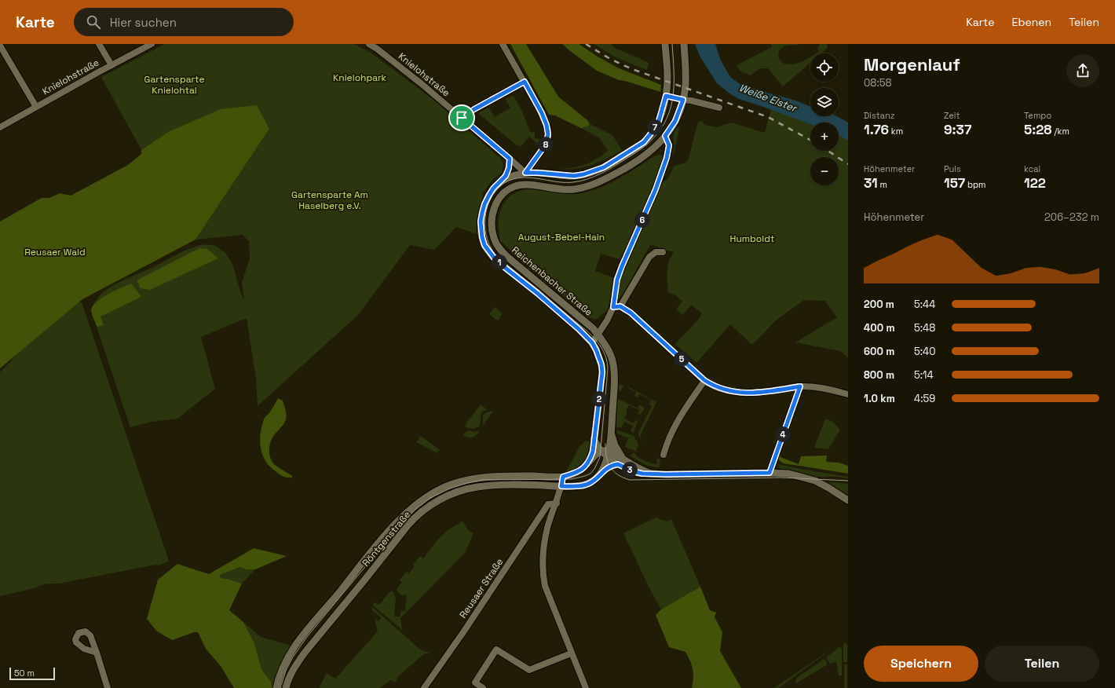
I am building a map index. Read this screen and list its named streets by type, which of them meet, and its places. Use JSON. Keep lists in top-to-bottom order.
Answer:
{
  "streets": {
    "street": [
      "Knielohstraße",
      "Reichenbacher Straße",
      "Röntgenstraße",
      "Reusaer Straße"
    ]
  },
  "crossings": [
    ["Knielohstraße", "Reichenbacher Straße"],
    ["Reichenbacher Straße", "Röntgenstraße"]
  ],
  "water": ["Weiße Elster"],
  "parks": [
    "Knielohpark",
    "Gartensparte Knielohtal",
    "Gartensparte Am Haselberg e.V.",
    "August-Bebel-Hain",
    "Humboldt",
    "Reusaer Wald"
  ],
  "scale_bar": "50 m",
  "page": {
    "header": "Karte",
    "search": "Hier suchen",
    "nav": ["Karte", "Ebenen", "Teilen"],
    "heading": ["Morgenlauf", "08:58"],
    "map_buttons": ["+", "−"],
    "stats": [
      ["Distanz", "1.76 km"],
      ["Zeit", "9:37"],
      ["Tempo", "5:28 /km"],
      ["Höhenmeter", "31 m"],
      ["Puls", "157 bpm"],
      ["kcal", "122"]
    ],
    "pins": [
      "7",
      "8",
      "6",
      "1",
      "5",
      "2",
      "4",
      "3"
    ],
    "chart": ["Höhenmeter", "206–232 m"],
    "list": [
      {
        "name": "200 m",
        "note": "5:44"
      },
      {
        "name": "400 m",
        "note": "5:48"
      },
      {
        "name": "600 m",
        "note": "5:40"
      },
      {
        "name": "800 m",
        "note": "5:14"
      },
      {
        "name": "1.0 km",
        "note": "4:59"
      }
    ],
    "buttons": ["Speichern", "Teilen"],
    "scale": "50 m"
  }
}
